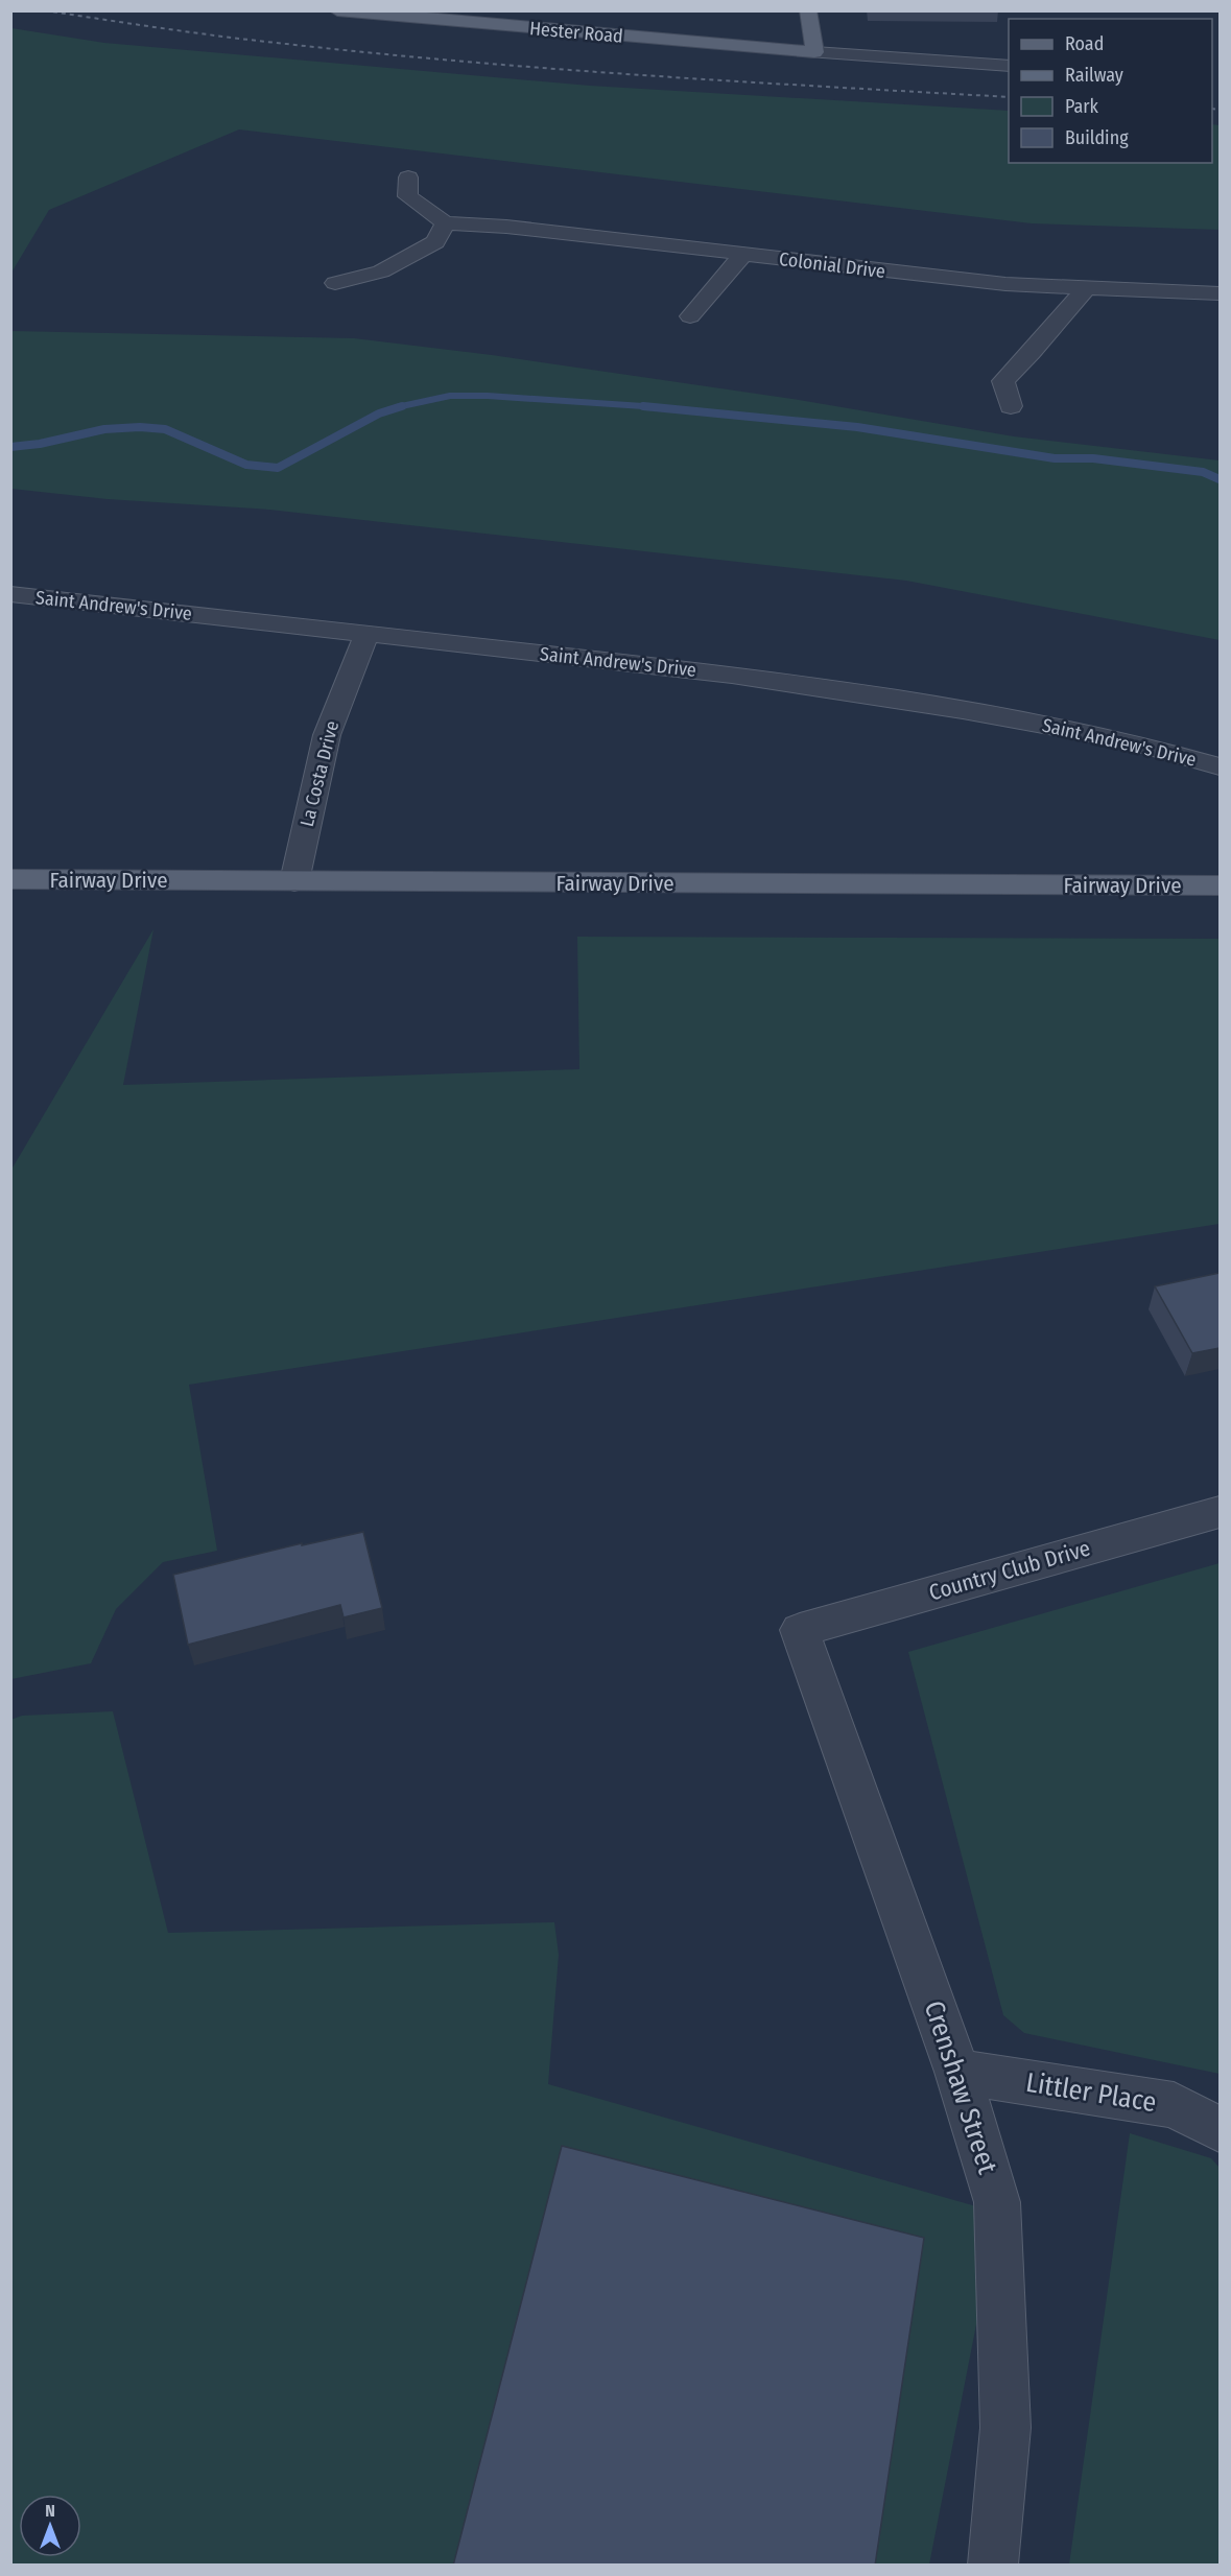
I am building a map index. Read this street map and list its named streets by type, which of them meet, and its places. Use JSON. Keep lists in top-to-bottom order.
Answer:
{
  "streets": {
    "main road": ["Hester Road", "Fairway Drive"],
    "street": [
      "Colonial Drive",
      "Saint Andrew's Drive",
      "La Costa Drive",
      "Country Club Drive",
      "Crenshaw Street",
      "Littler Place"
    ]
  },
  "crossings": [
    ["Saint Andrew's Drive", "La Costa Drive"],
    ["La Costa Drive", "Fairway Drive"],
    ["Country Club Drive", "Crenshaw Street"],
    ["Crenshaw Street", "Littler Place"]
  ],
  "legend": [
    "Road",
    "Railway",
    "Park",
    "Building"
  ],
  "north": "top"
}
